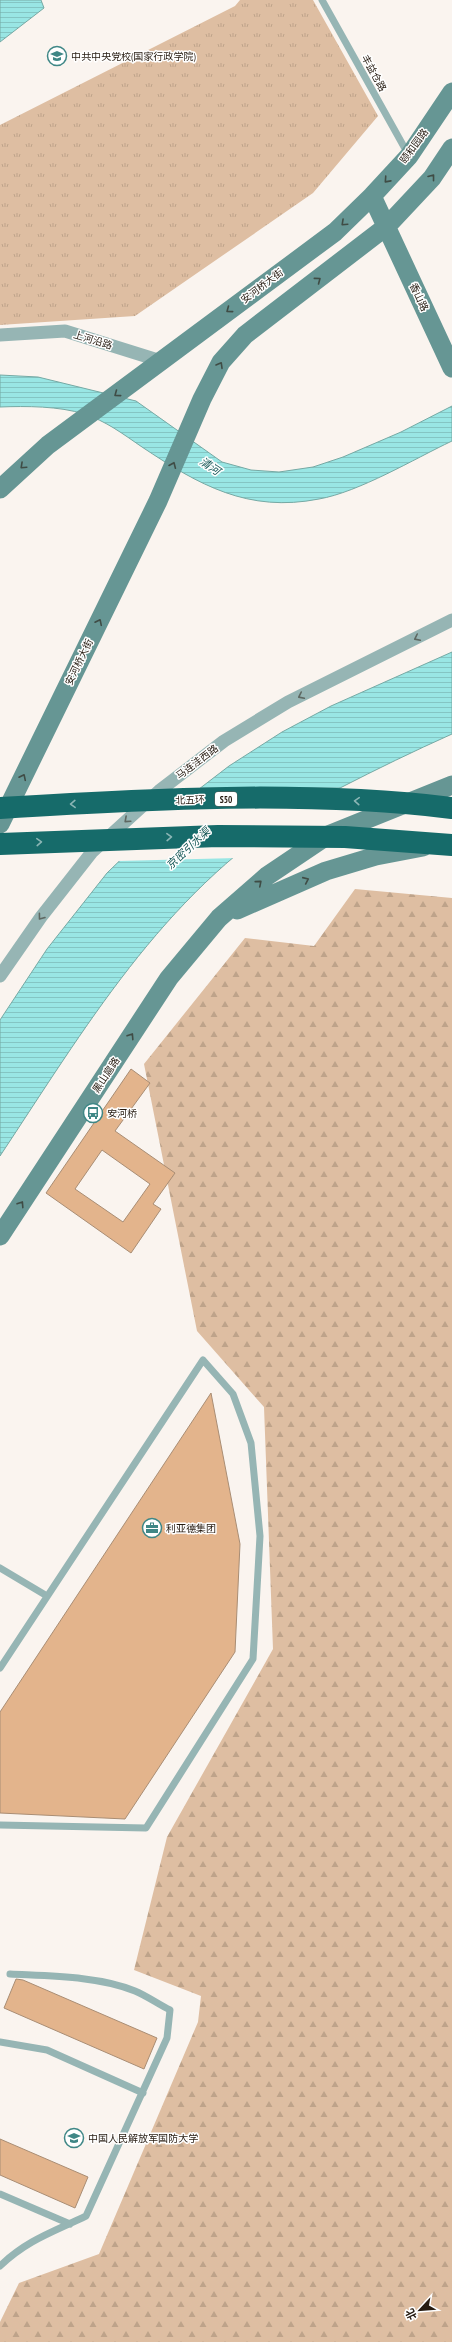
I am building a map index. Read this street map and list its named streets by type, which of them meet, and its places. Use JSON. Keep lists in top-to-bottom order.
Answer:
{
  "streets": {
    "highway": ["S50", "北五环"],
    "main road": [
      "颐和园路",
      "安河桥大街",
      "香山路",
      "黑山扈路"
    ],
    "street": ["上河沿路", "马连洼西路"],
    "lane": ["丰益仓路"]
  },
  "crossings": [
    ["丰益仓路", "颐和园路"],
    ["颐和园路", "安河桥大街"],
    ["颐和园路", "香山路"],
    ["安河桥大街", "香山路"],
    ["安河桥大街", "上河沿路"]
  ],
  "one_way": ["马连洼西路", "黑山扈路"],
  "water": ["清河", "京密引水渠"],
  "places": {
    "school or university": ["中共中央党校(国家行政学院)", "中国人民解放军国防大学"],
    "bus stop": ["安河桥"],
    "office": ["利亚德集团"]
  },
  "north": "bottom left"
}
